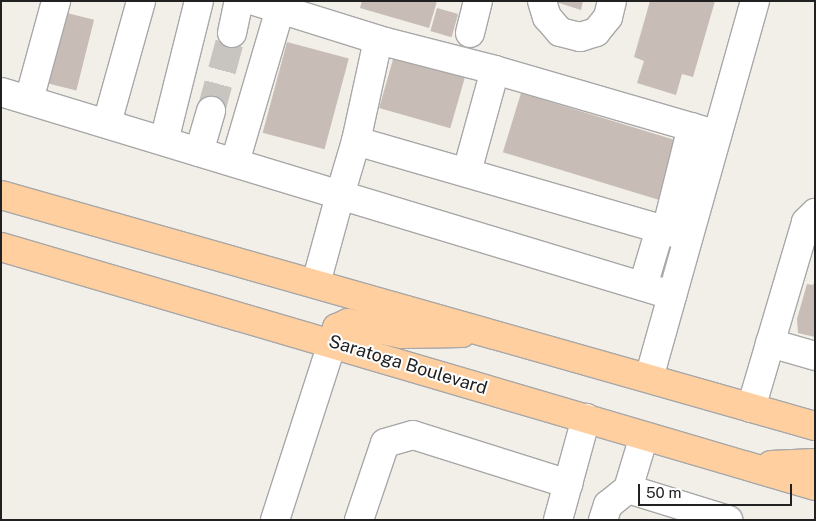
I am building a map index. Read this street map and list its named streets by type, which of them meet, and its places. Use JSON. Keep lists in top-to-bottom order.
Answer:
{
  "streets": {
    "main road": ["Saratoga Boulevard"]
  },
  "scale_bar": "50 m"
}
